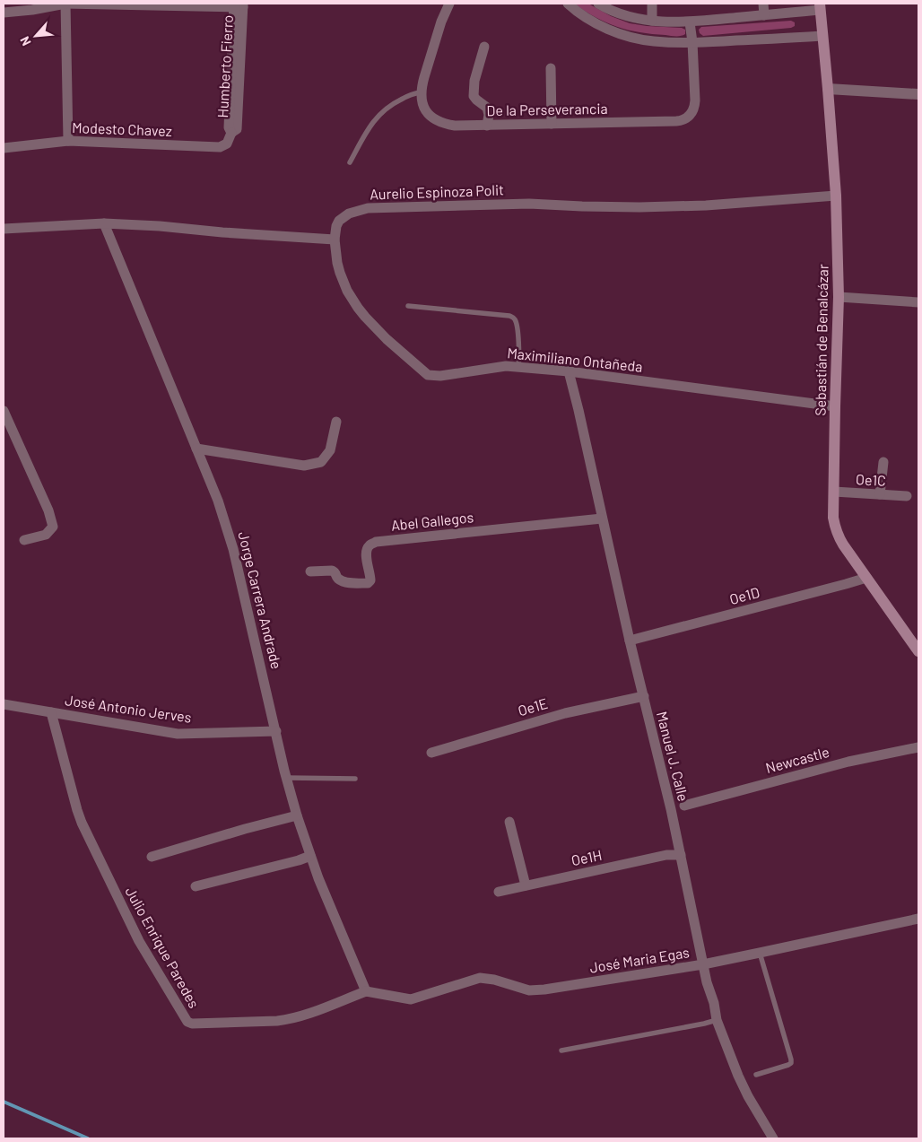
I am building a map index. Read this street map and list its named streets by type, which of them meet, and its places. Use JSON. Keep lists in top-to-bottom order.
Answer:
{
  "streets": {
    "main road": ["Sebastián de Benalcázar"],
    "street": [
      "Humberto Fierro",
      "De la Perseverancia",
      "Modesto Chavez",
      "Aurelio Espinoza Polit",
      "Maximiliano Ontañeda",
      "Oe1C",
      "Abel Gallegos",
      "Oe1D",
      "Jorge Carrera Andrade",
      "Oe1E",
      "José Antonio Jerves",
      "Manuel J. Calle",
      "Newcastle",
      "Oe1H",
      "Julio Enrique Paredes",
      "José Maria Egas"
    ]
  },
  "crossings": [
    ["Humberto Fierro", "Modesto Chavez"],
    ["Aurelio Espinoza Polit", "Sebastián de Benalcázar"],
    ["Aurelio Espinoza Polit", "Maximiliano Ontañeda"],
    ["Sebastián de Benalcázar", "Maximiliano Ontañeda"],
    ["Sebastián de Benalcázar", "Oe1C"],
    ["Sebastián de Benalcázar", "Oe1D"],
    ["Maximiliano Ontañeda", "Manuel J. Calle"],
    ["Abel Gallegos", "Manuel J. Calle"],
    ["Oe1D", "Manuel J. Calle"],
    ["Jorge Carrera Andrade", "José Antonio Jerves"],
    ["Jorge Carrera Andrade", "Julio Enrique Paredes"],
    ["Jorge Carrera Andrade", "José Maria Egas"],
    ["Oe1E", "Manuel J. Calle"],
    ["José Antonio Jerves", "Julio Enrique Paredes"],
    ["Manuel J. Calle", "Oe1H"],
    ["Manuel J. Calle", "José Maria Egas"],
    ["Julio Enrique Paredes", "José Maria Egas"]
  ],
  "north": "bottom left"
}
